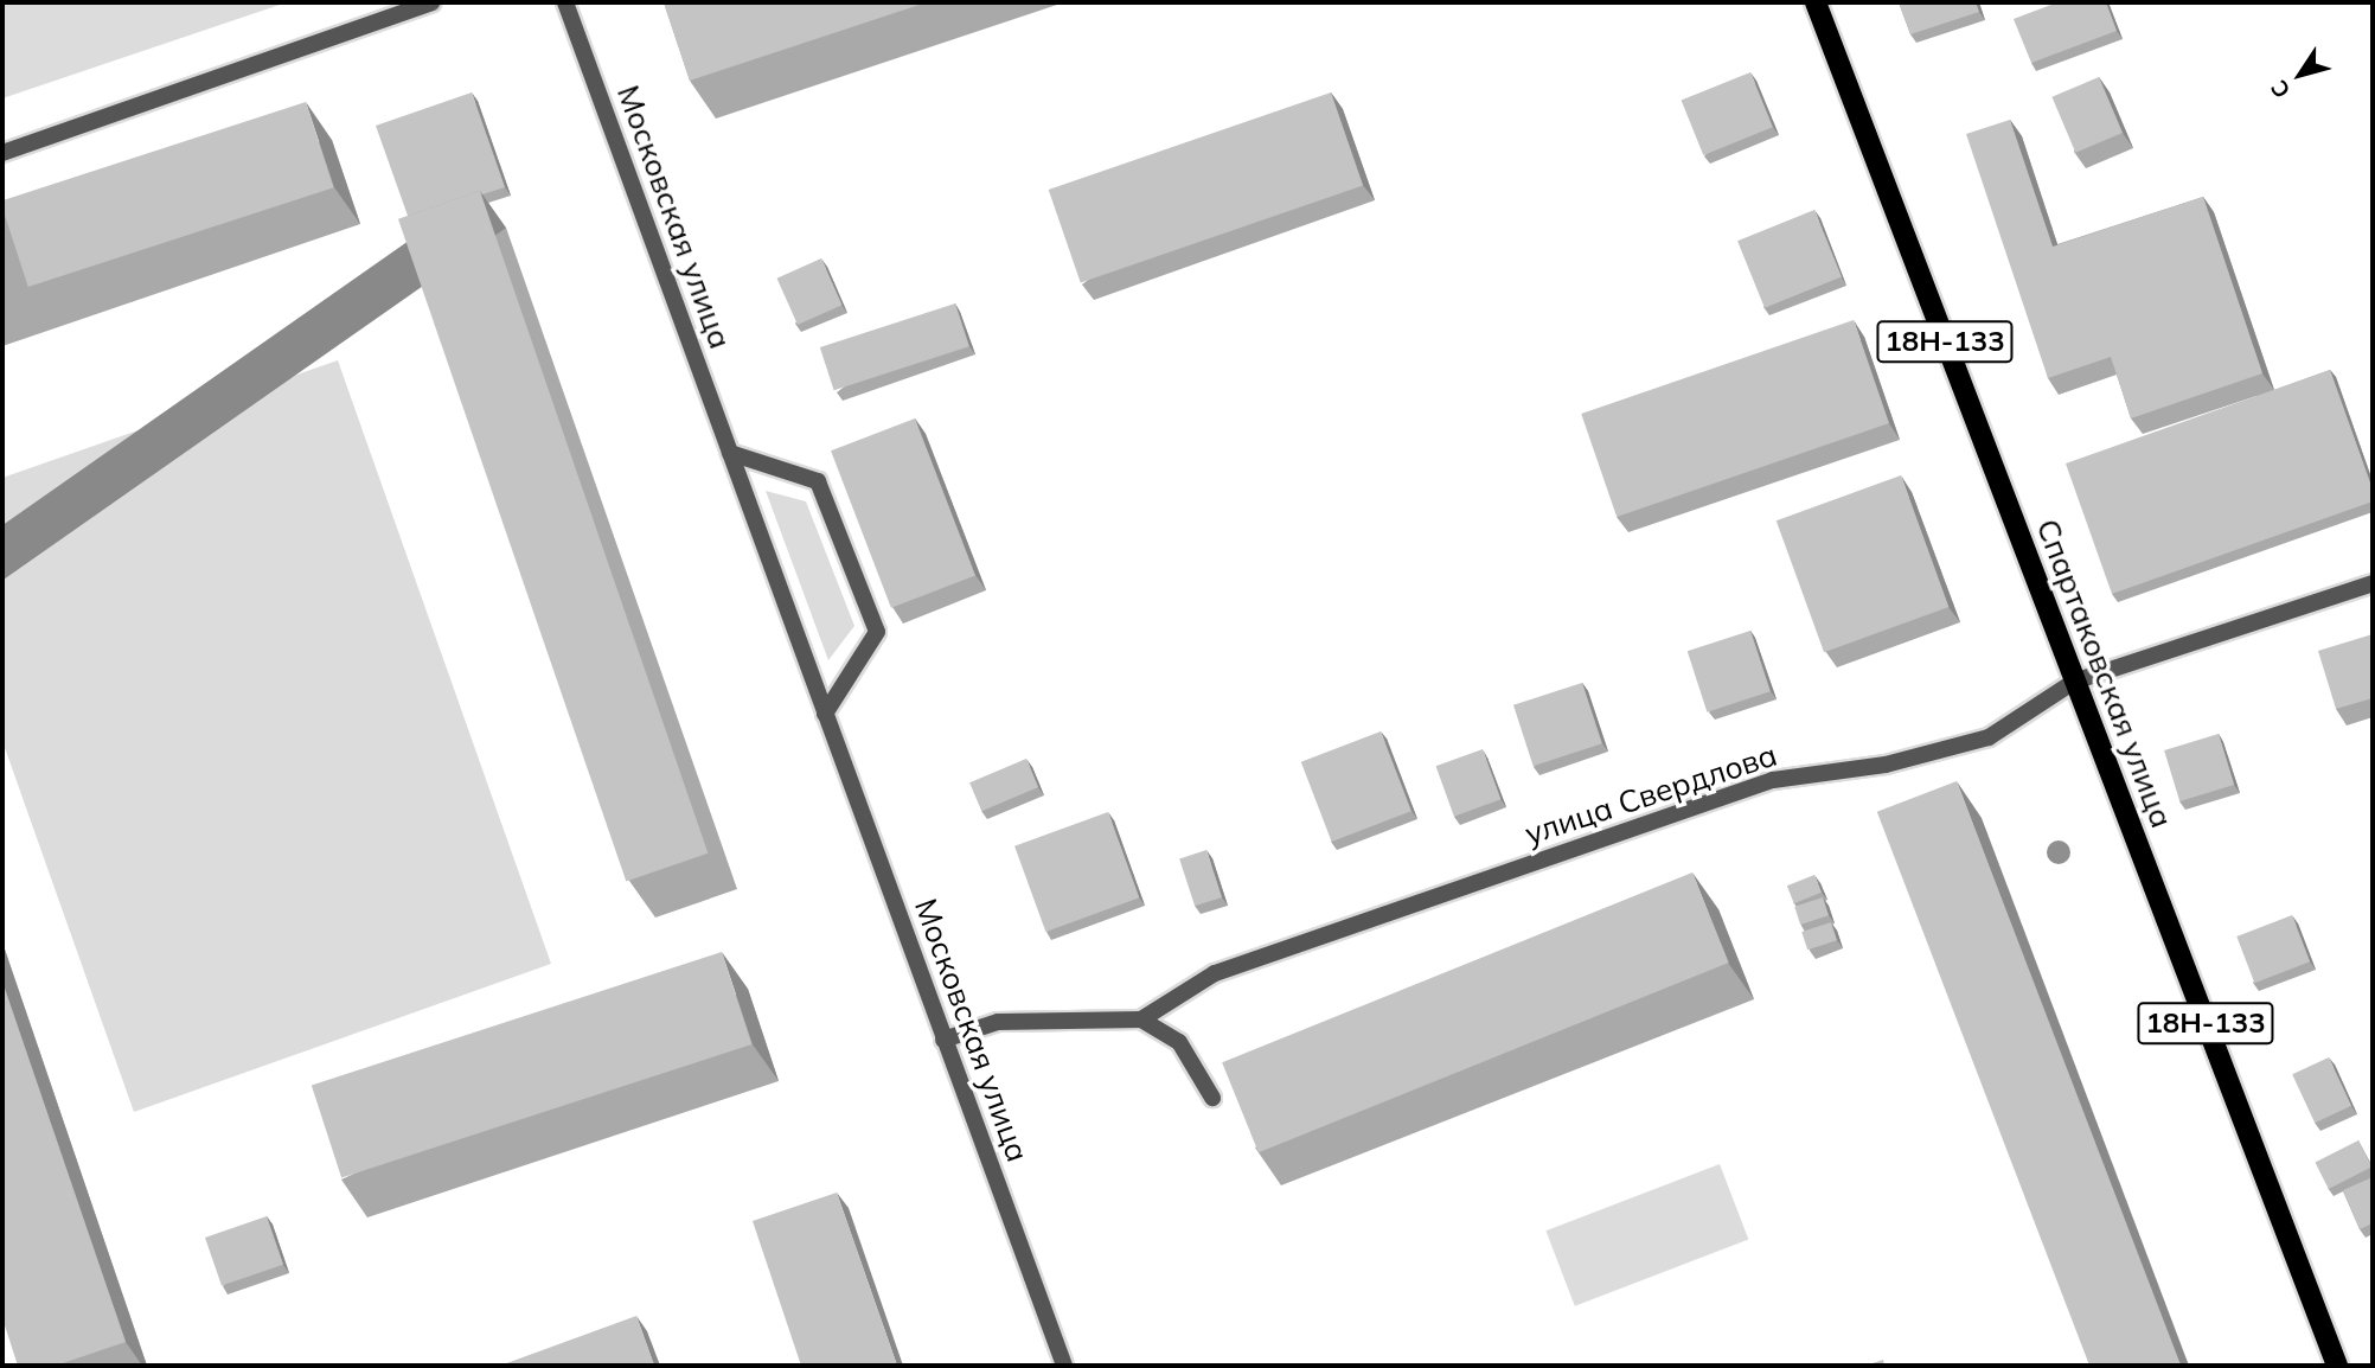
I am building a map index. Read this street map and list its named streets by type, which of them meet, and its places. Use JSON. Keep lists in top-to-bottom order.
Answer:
{
  "streets": {
    "main road": ["18Н-133", "Спартаковская улица"],
    "street": ["Московская улица", "улица Свердлова"]
  },
  "crossings": [
    ["Спартаковская улица", "улица Свердлова"]
  ],
  "north": "bottom left"
}
